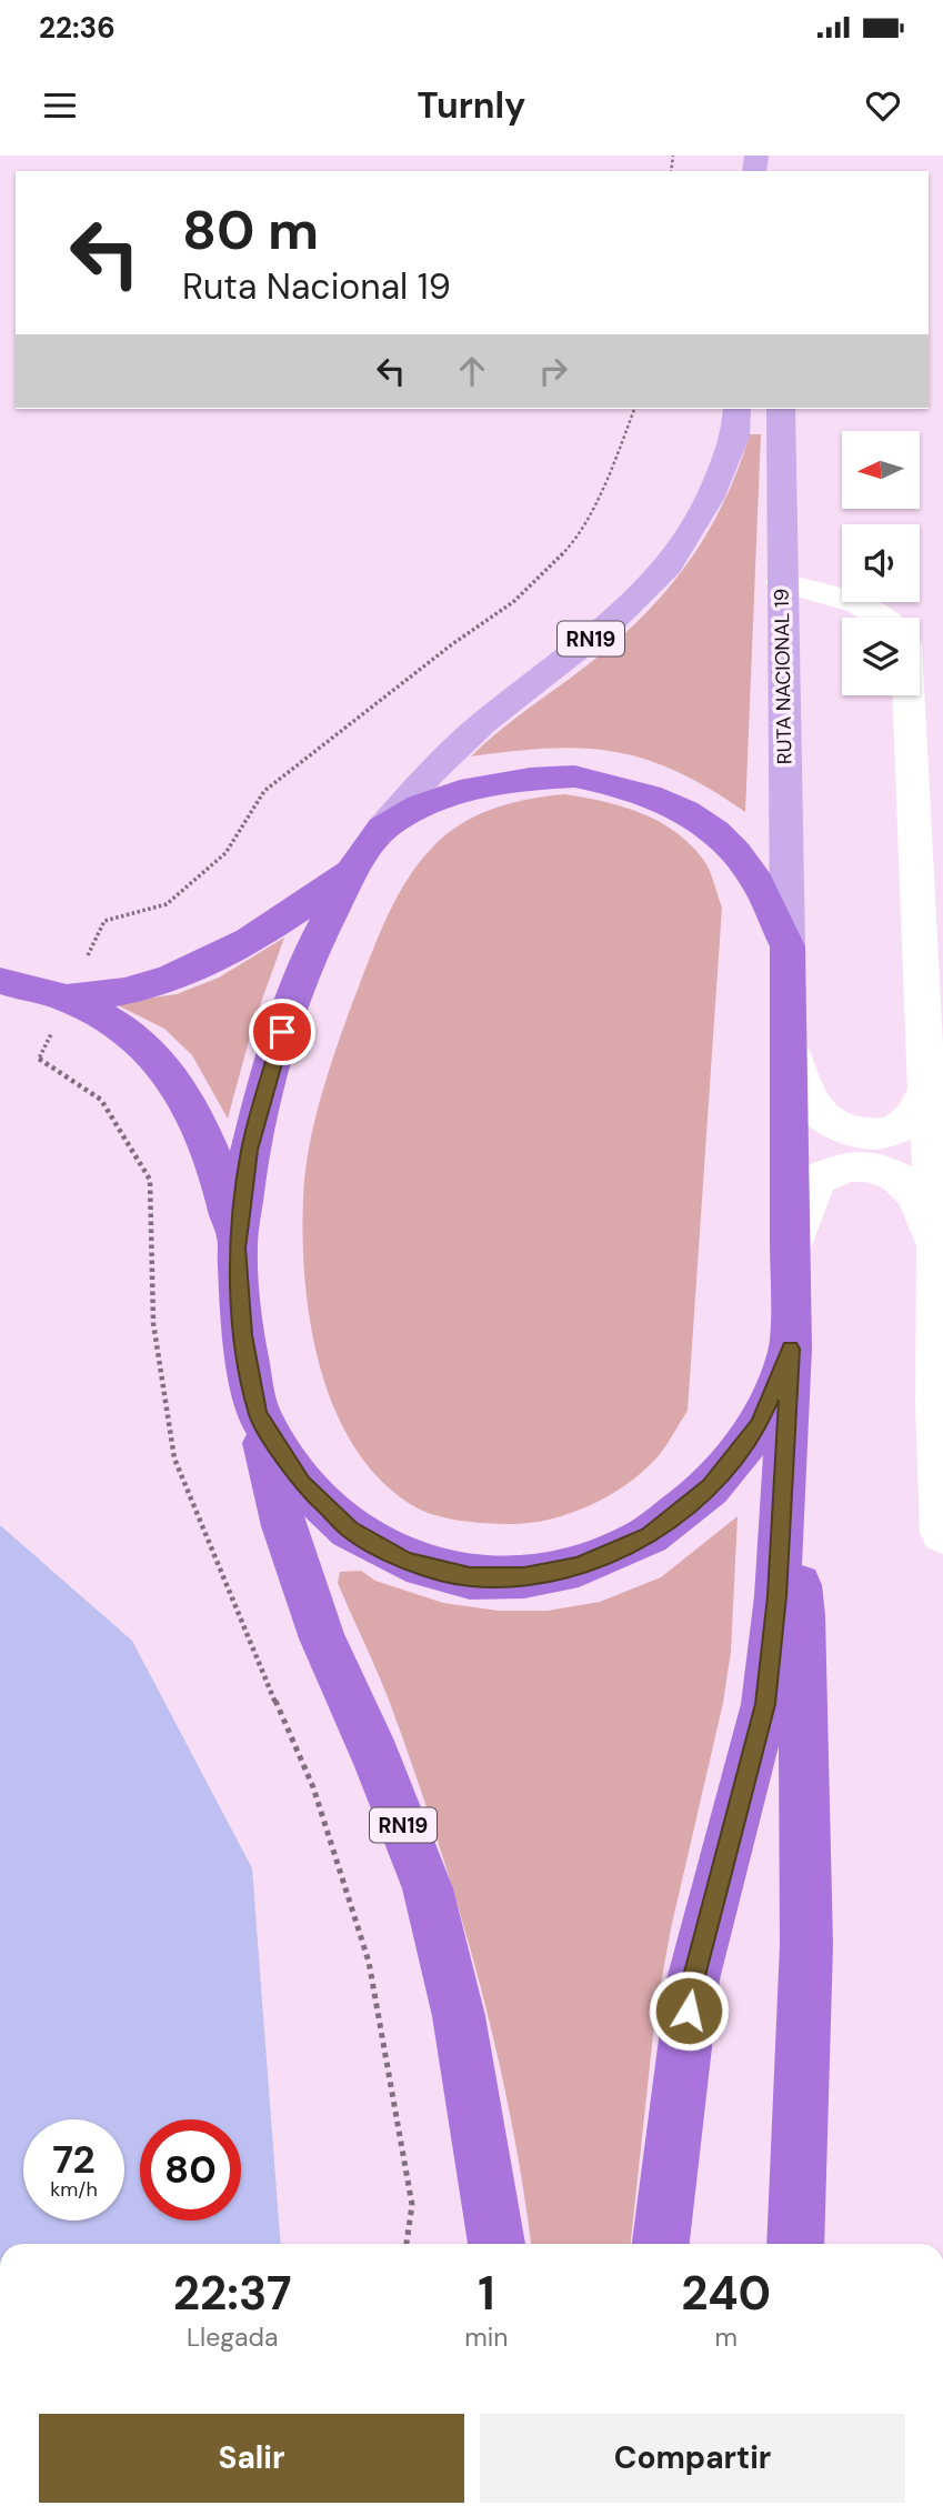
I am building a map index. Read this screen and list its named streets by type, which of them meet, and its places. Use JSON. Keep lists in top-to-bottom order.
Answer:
{
  "streets": {
    "highway": ["RN19", "RUTA NACIONAL 19"]
  },
  "crossings": [
    ["RN19", "RUTA NACIONAL 19"]
  ],
  "north": "left",
  "page": {
    "status": "22:36",
    "header": "Turnly",
    "turn": ["80 m", "Ruta Nacional 19"],
    "speed": "72 km/h",
    "limit": "80",
    "eta": [
      "22:37",
      "Llegada",
      "1",
      "min",
      "240",
      "m"
    ],
    "buttons": ["Salir", "Compartir"]
  }
}
